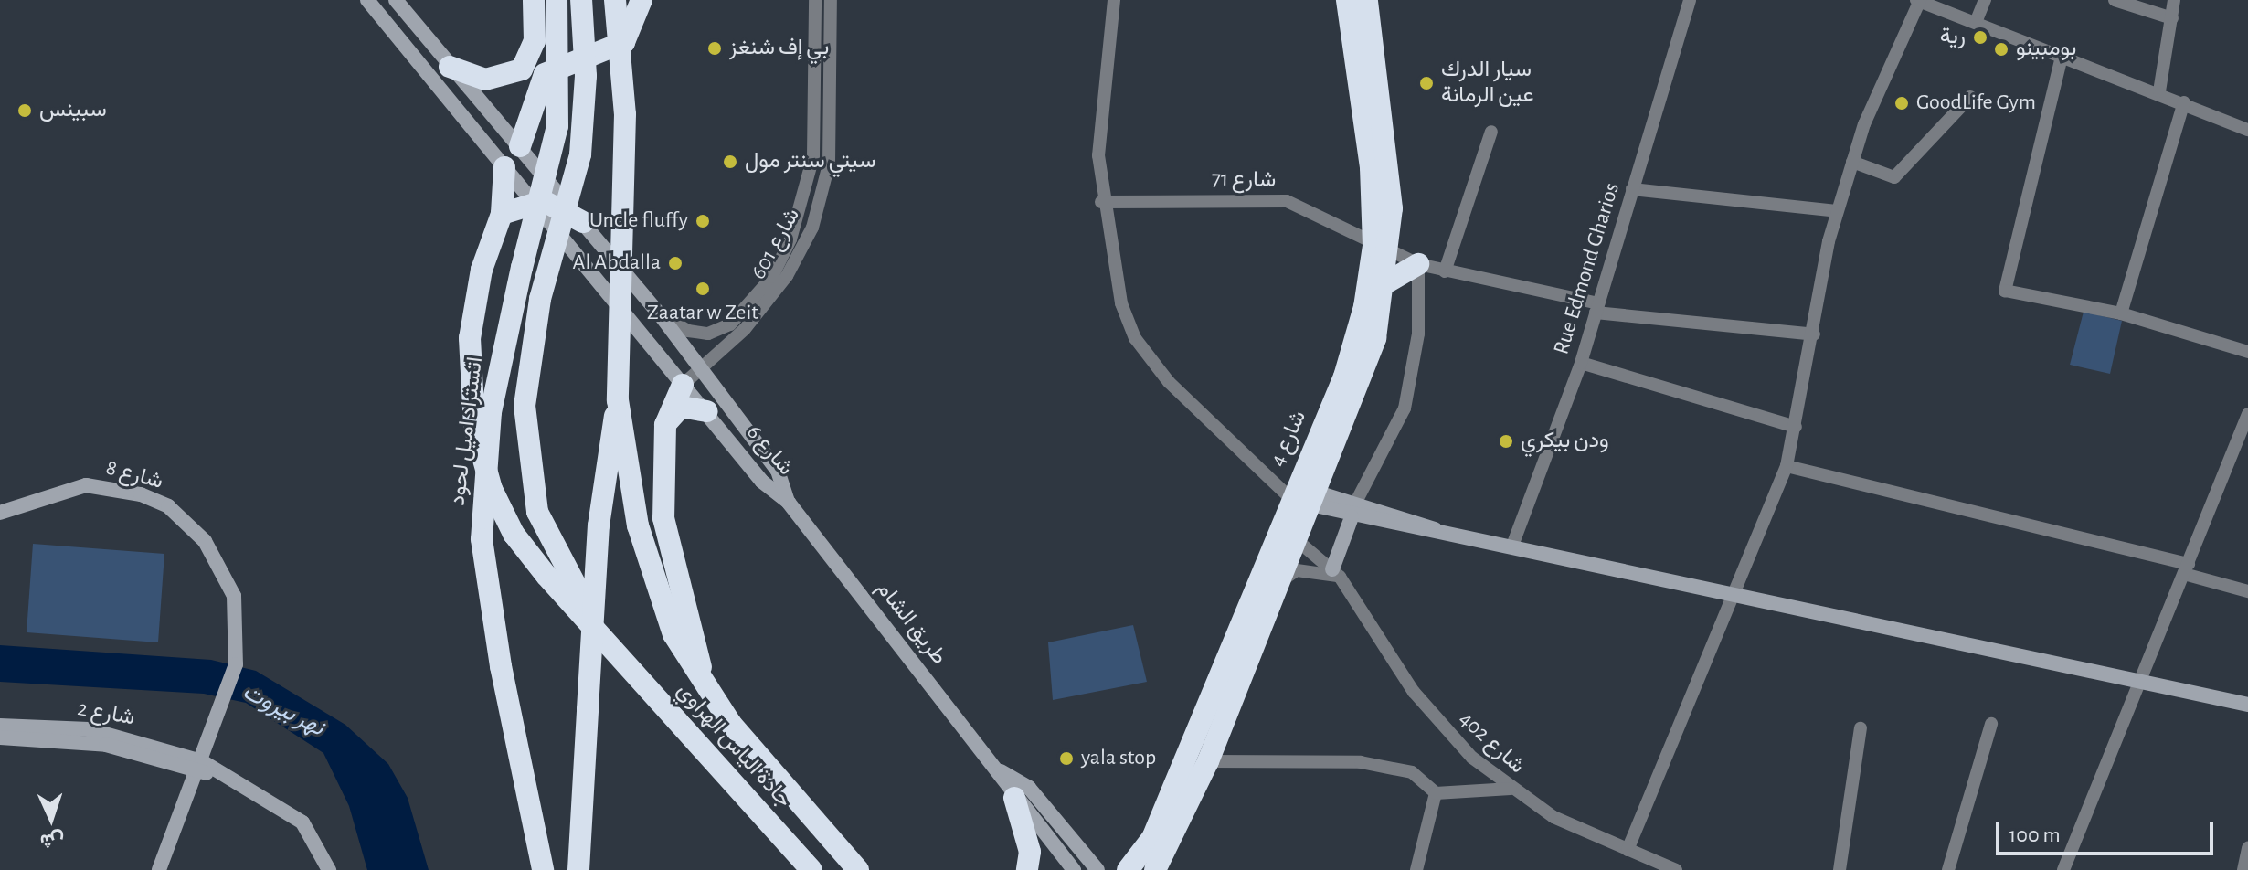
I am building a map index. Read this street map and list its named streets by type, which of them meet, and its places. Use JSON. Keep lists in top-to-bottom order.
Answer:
{
  "streets": {
    "highway": ["اتستراد اميل لحود", "شارع 4", "جادة الياس الهراوي"],
    "street": [
      "شارع 71",
      "شارع 601",
      "Rue Edmond Gharios",
      "شارع 6",
      "شارع 8",
      "طريق الشام",
      "شارع 2",
      "شارع 402"
    ]
  },
  "crossings": [
    ["شارع 71", "Rue Edmond Gharios"],
    ["شارع 71", "شارع 4"],
    ["شارع 601", "شارع 6"],
    ["شارع 4", "شارع 402"],
    ["شارع 6", "طريق الشام"],
    ["شارع 8", "شارع 2"]
  ],
  "water": ["نهر بيروت"],
  "places": [
    "رية",
    "بي إف شنغز",
    "بومبينو",
    "سيار الدرك عين الرمانة",
    "GoodLife Gym",
    "سبينس",
    "سيتي سنتر مول",
    "Uncle fluffy",
    "Al Abdalla",
    "Zaatar w Zeit",
    "ودن بيكري",
    "yala stop"
  ],
  "scale_bar": "100 m",
  "north": "bottom"
}
